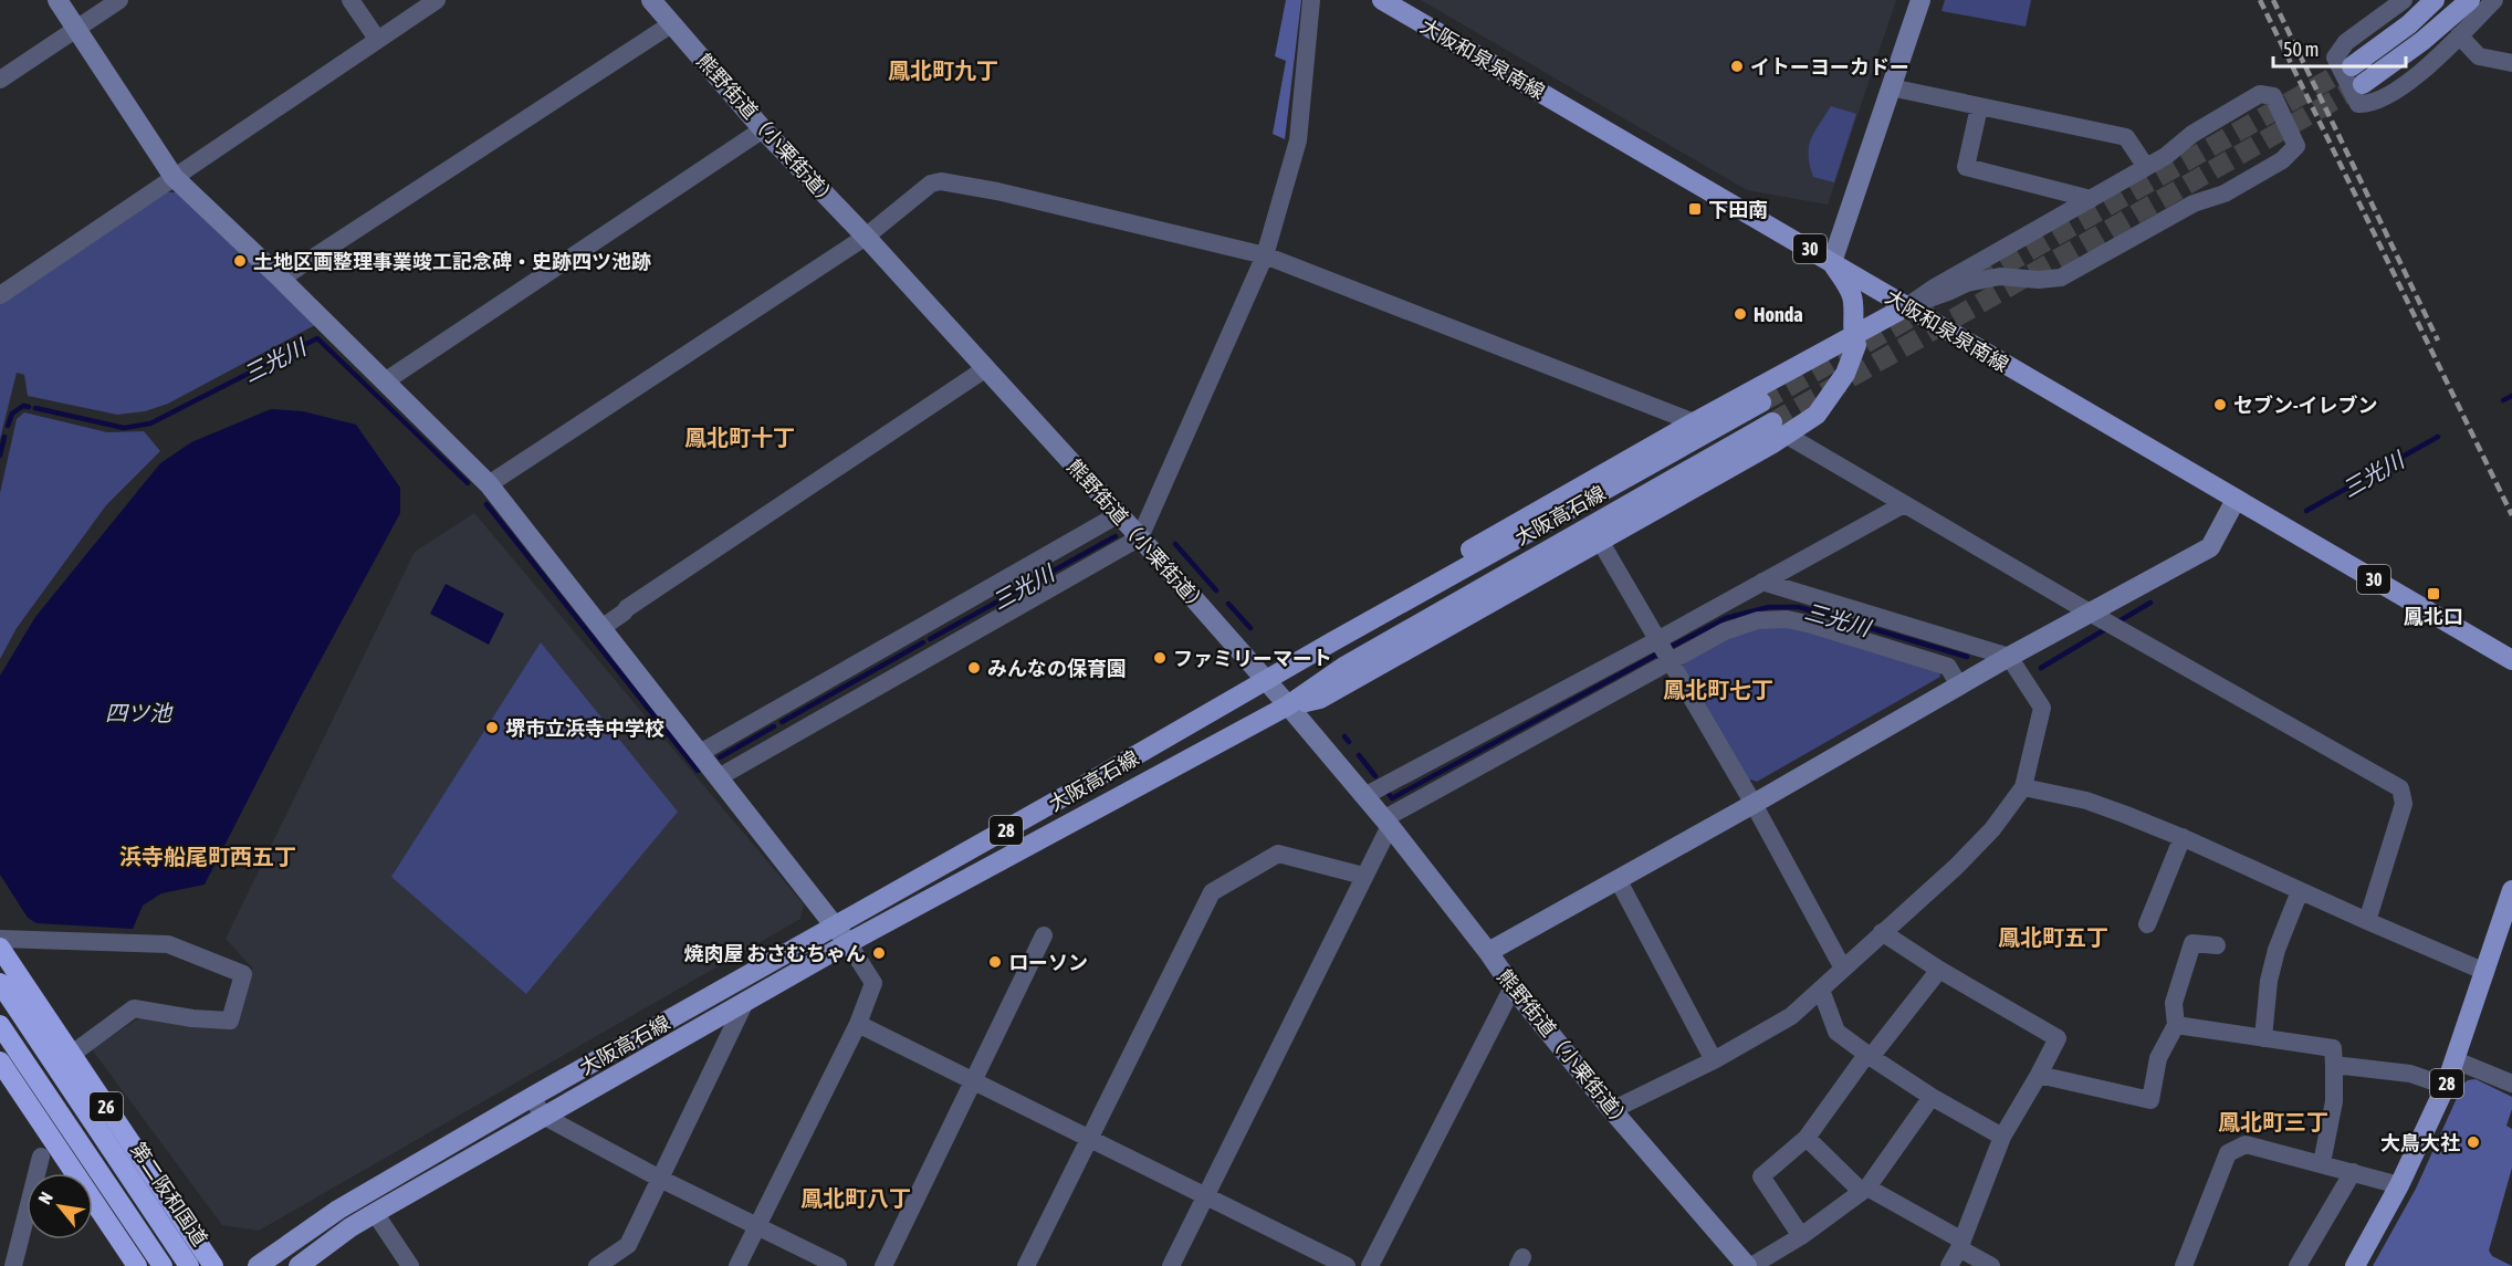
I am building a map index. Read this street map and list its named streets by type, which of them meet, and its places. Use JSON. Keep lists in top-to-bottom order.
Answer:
{
  "streets": {
    "highway": ["26", "第二阪和国道"],
    "main road": [
      "大阪和泉泉南線",
      "30",
      "大阪高石線",
      "28"
    ],
    "street": ["熊野街道（小栗街道）"]
  },
  "crossings": [
    ["熊野街道（小栗街道）", "大阪高石線"]
  ],
  "districts": [
    "鳳北町九丁",
    "鳳北町十丁",
    "鳳北町七丁",
    "浜寺船尾町西五丁",
    "鳳北町五丁",
    "鳳北町三丁",
    "鳳北町八丁"
  ],
  "water": ["三光川", "四ツ池"],
  "places": {
    "other": [
      "イトーヨーカドー",
      "土地区画整理事業竣工記念碑・史跡四ツ池跡",
      "Honda",
      "セブン-イレブン",
      "ファミリーマート",
      "みんなの保育園",
      "堺市立浜寺中学校",
      "焼肉屋 おさむちゃん",
      "ローソン",
      "大鳥大社"
    ],
    "transit": ["下田南", "鳳北口"]
  },
  "scale_bar": "50 m",
  "north": "top left"
}
